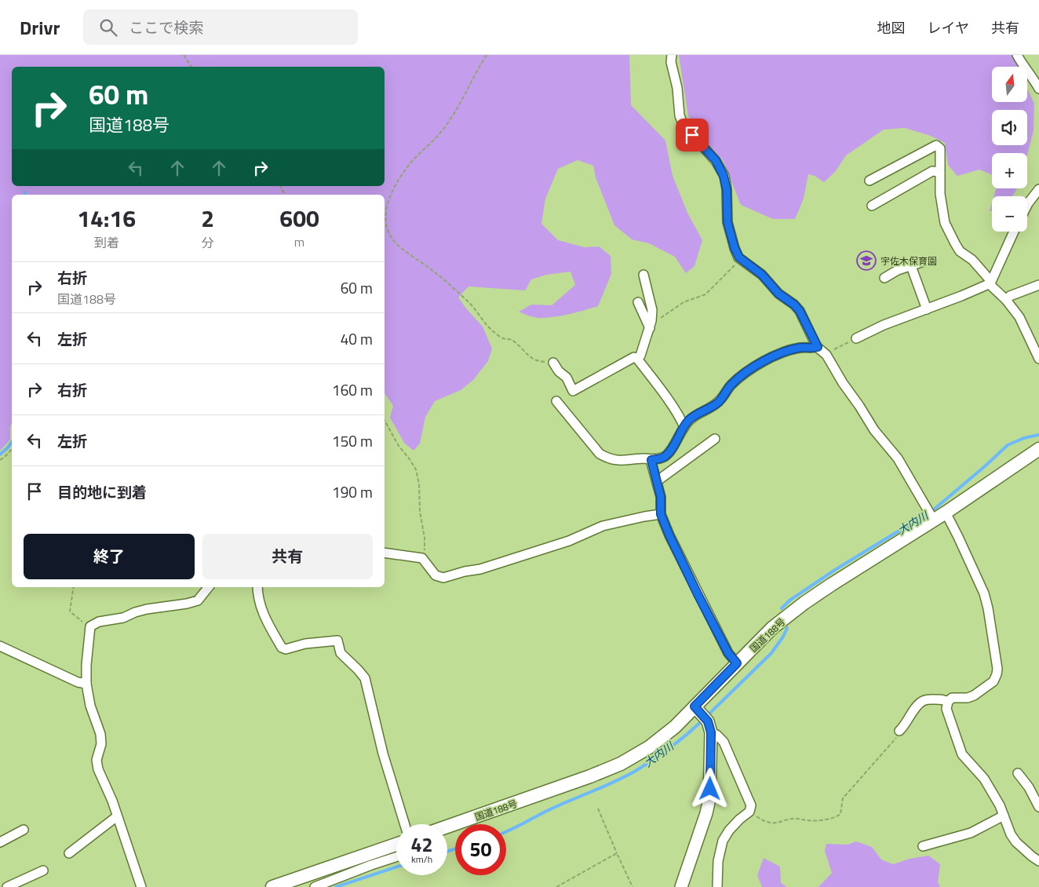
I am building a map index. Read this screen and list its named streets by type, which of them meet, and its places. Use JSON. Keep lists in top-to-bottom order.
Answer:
{
  "streets": {
    "highway": ["国道188号"]
  },
  "water": ["大内川"],
  "places": {
    "school or university": ["宇佐木保育園"]
  },
  "north": "top",
  "page": {
    "header": "Drivr",
    "search": "ここで検索",
    "nav": ["地図", "レイヤ", "共有"],
    "map_buttons": ["+", "−"],
    "turn": ["60 m", "国道188号"],
    "eta": [
      "14:16",
      "到着",
      "2",
      "分",
      "600",
      "m"
    ],
    "list": [
      {
        "name": "右折",
        "note": "国道188号",
        "value": "60 m"
      },
      {
        "name": "左折",
        "value": "40 m"
      },
      {
        "name": "右折",
        "value": "160 m"
      },
      {
        "name": "左折",
        "value": "150 m"
      },
      {
        "name": "目的地に到着",
        "value": "190 m"
      }
    ],
    "buttons": ["終了", "共有"],
    "speed": "42 km/h",
    "limit": "50"
  }
}
